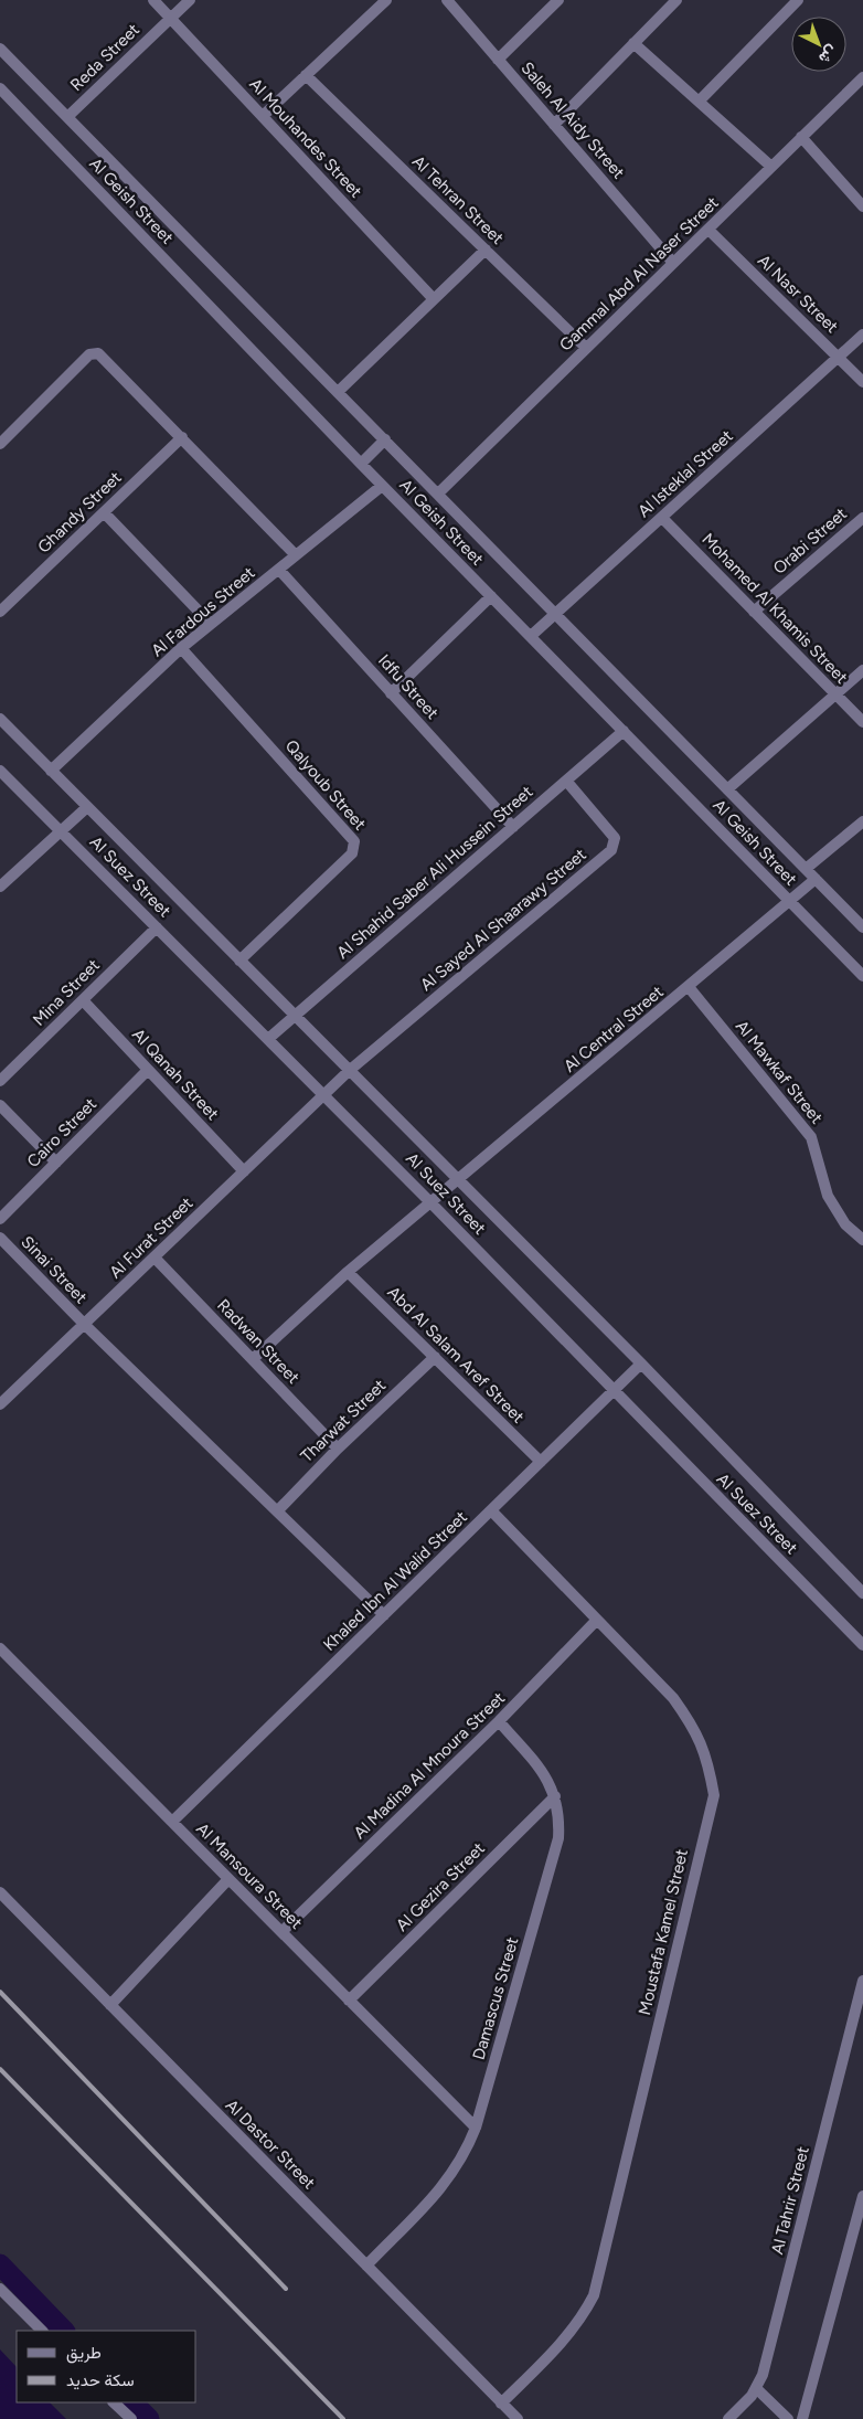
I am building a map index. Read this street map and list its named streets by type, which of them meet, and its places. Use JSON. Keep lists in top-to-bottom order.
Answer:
{
  "streets": {
    "street": [
      "Reda Street",
      "Saleh Al Aidy Street",
      "Al Mouhandes Street",
      "Al Tehran Street",
      "Al Geish Street",
      "Gammal Abd Al Naser Street",
      "Al Nasr Street",
      "Al Isteklal Street",
      "Ghandy Street",
      "Orabi Street",
      "Mohamed Al Khamis Street",
      "Al Fardous Street",
      "Idfu Street",
      "Qalyoub Street",
      "Al Shahid Saber Ali Hussein Street",
      "Al Suez Street",
      "Al Sayed Al Shaarawy Street",
      "Mina Street",
      "Al Central Street",
      "Al Mawkaf Street",
      "Al Qanah Street",
      "Cairo Street",
      "Al Furat Street",
      "Sinai Street",
      "Radwan Street",
      "Abd Al Salam Aref Street",
      "Tharwat Street",
      "Khaled Ibn Al Walid Street",
      "Al Madina Al Mnoura Street",
      "Al Mansoura Street",
      "Al Gezira Street",
      "Moustafa Kamel Street",
      "Damascus Street",
      "Al Dastor Street",
      "Al Tahrir Street"
    ]
  },
  "crossings": [
    ["Reda Street", "Al Mouhandes Street"],
    ["Reda Street", "Al Geish Street"],
    ["Saleh Al Aidy Street", "Gammal Abd Al Naser Street"],
    ["Al Tehran Street", "Gammal Abd Al Naser Street"],
    ["Al Geish Street", "Gammal Abd Al Naser Street"],
    ["Al Geish Street", "Al Isteklal Street"],
    ["Al Geish Street", "Al Fardous Street"],
    ["Al Geish Street", "Al Shahid Saber Ali Hussein Street"],
    ["Al Geish Street", "Al Central Street"],
    ["Gammal Abd Al Naser Street", "Al Nasr Street"],
    ["Al Nasr Street", "Al Isteklal Street"],
    ["Al Isteklal Street", "Mohamed Al Khamis Street"],
    ["Orabi Street", "Mohamed Al Khamis Street"],
    ["Al Fardous Street", "Idfu Street"],
    ["Al Fardous Street", "Qalyoub Street"],
    ["Al Fardous Street", "Al Suez Street"],
    ["Idfu Street", "Al Shahid Saber Ali Hussein Street"],
    ["Qalyoub Street", "Al Suez Street"],
    ["Al Shahid Saber Ali Hussein Street", "Al Suez Street"],
    ["Al Shahid Saber Ali Hussein Street", "Al Sayed Al Shaarawy Street"],
    ["Al Suez Street", "Al Sayed Al Shaarawy Street"],
    ["Al Suez Street", "Mina Street"],
    ["Al Suez Street", "Al Central Street"],
    ["Al Suez Street", "Al Furat Street"],
    ["Al Suez Street", "Khaled Ibn Al Walid Street"],
    ["Al Sayed Al Shaarawy Street", "Al Furat Street"],
    ["Mina Street", "Al Qanah Street"],
    ["Al Central Street", "Al Mawkaf Street"],
    ["Al Central Street", "Radwan Street"],
    ["Al Central Street", "Abd Al Salam Aref Street"],
    ["Al Qanah Street", "Cairo Street"],
    ["Al Qanah Street", "Al Furat Street"],
    ["Al Furat Street", "Sinai Street"],
    ["Al Furat Street", "Radwan Street"],
    ["Sinai Street", "Tharwat Street"],
    ["Sinai Street", "Khaled Ibn Al Walid Street"],
    ["Radwan Street", "Tharwat Street"],
    ["Abd Al Salam Aref Street", "Tharwat Street"],
    ["Abd Al Salam Aref Street", "Khaled Ibn Al Walid Street"],
    ["Khaled Ibn Al Walid Street", "Al Mansoura Street"],
    ["Khaled Ibn Al Walid Street", "Moustafa Kamel Street"],
    ["Al Madina Al Mnoura Street", "Al Mansoura Street"],
    ["Al Madina Al Mnoura Street", "Moustafa Kamel Street"],
    ["Al Madina Al Mnoura Street", "Damascus Street"],
    ["Al Mansoura Street", "Al Gezira Street"],
    ["Al Mansoura Street", "Damascus Street"],
    ["Al Gezira Street", "Damascus Street"],
    ["Moustafa Kamel Street", "Al Dastor Street"],
    ["Damascus Street", "Al Dastor Street"]
  ],
  "legend": ["طريق", "سكة حديد"],
  "north": "bottom right"
}
